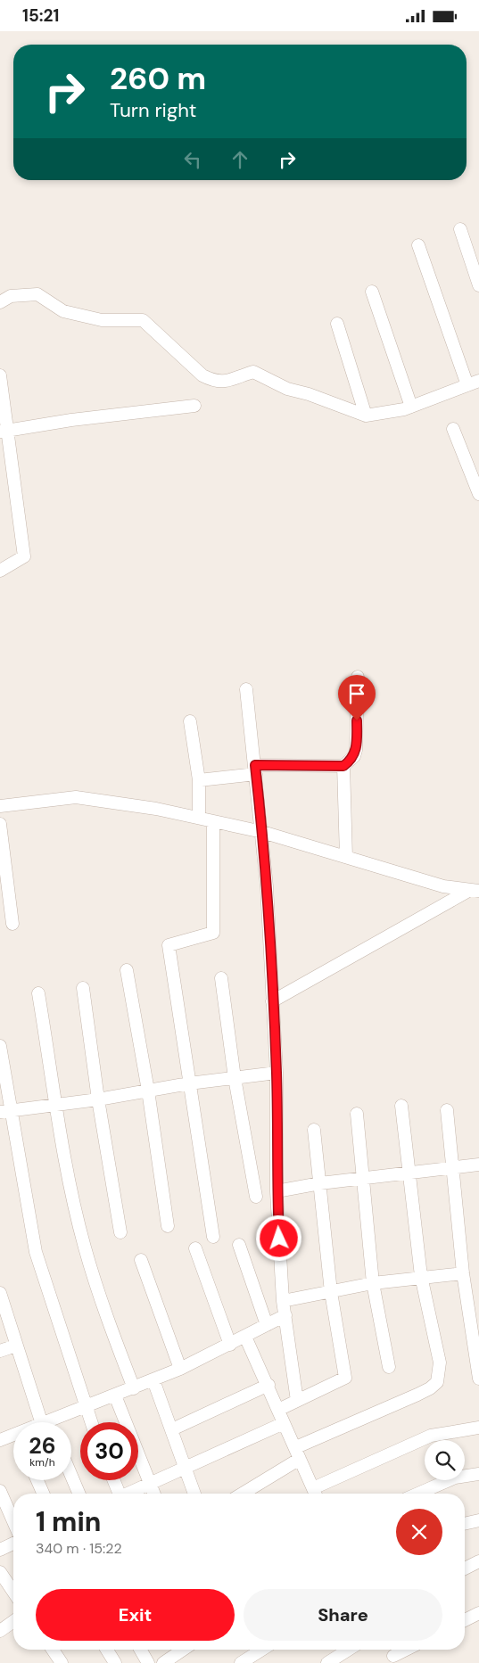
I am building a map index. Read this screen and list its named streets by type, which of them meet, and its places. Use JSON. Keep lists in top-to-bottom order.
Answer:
{
  "page": {
    "status": "15:21",
    "turn": ["260 m", "Turn right"],
    "speed": "26 km/h",
    "limit": "30",
    "heading": ["1 min", "340 m · 15:22"],
    "buttons": ["Exit", "Share"]
  }
}
